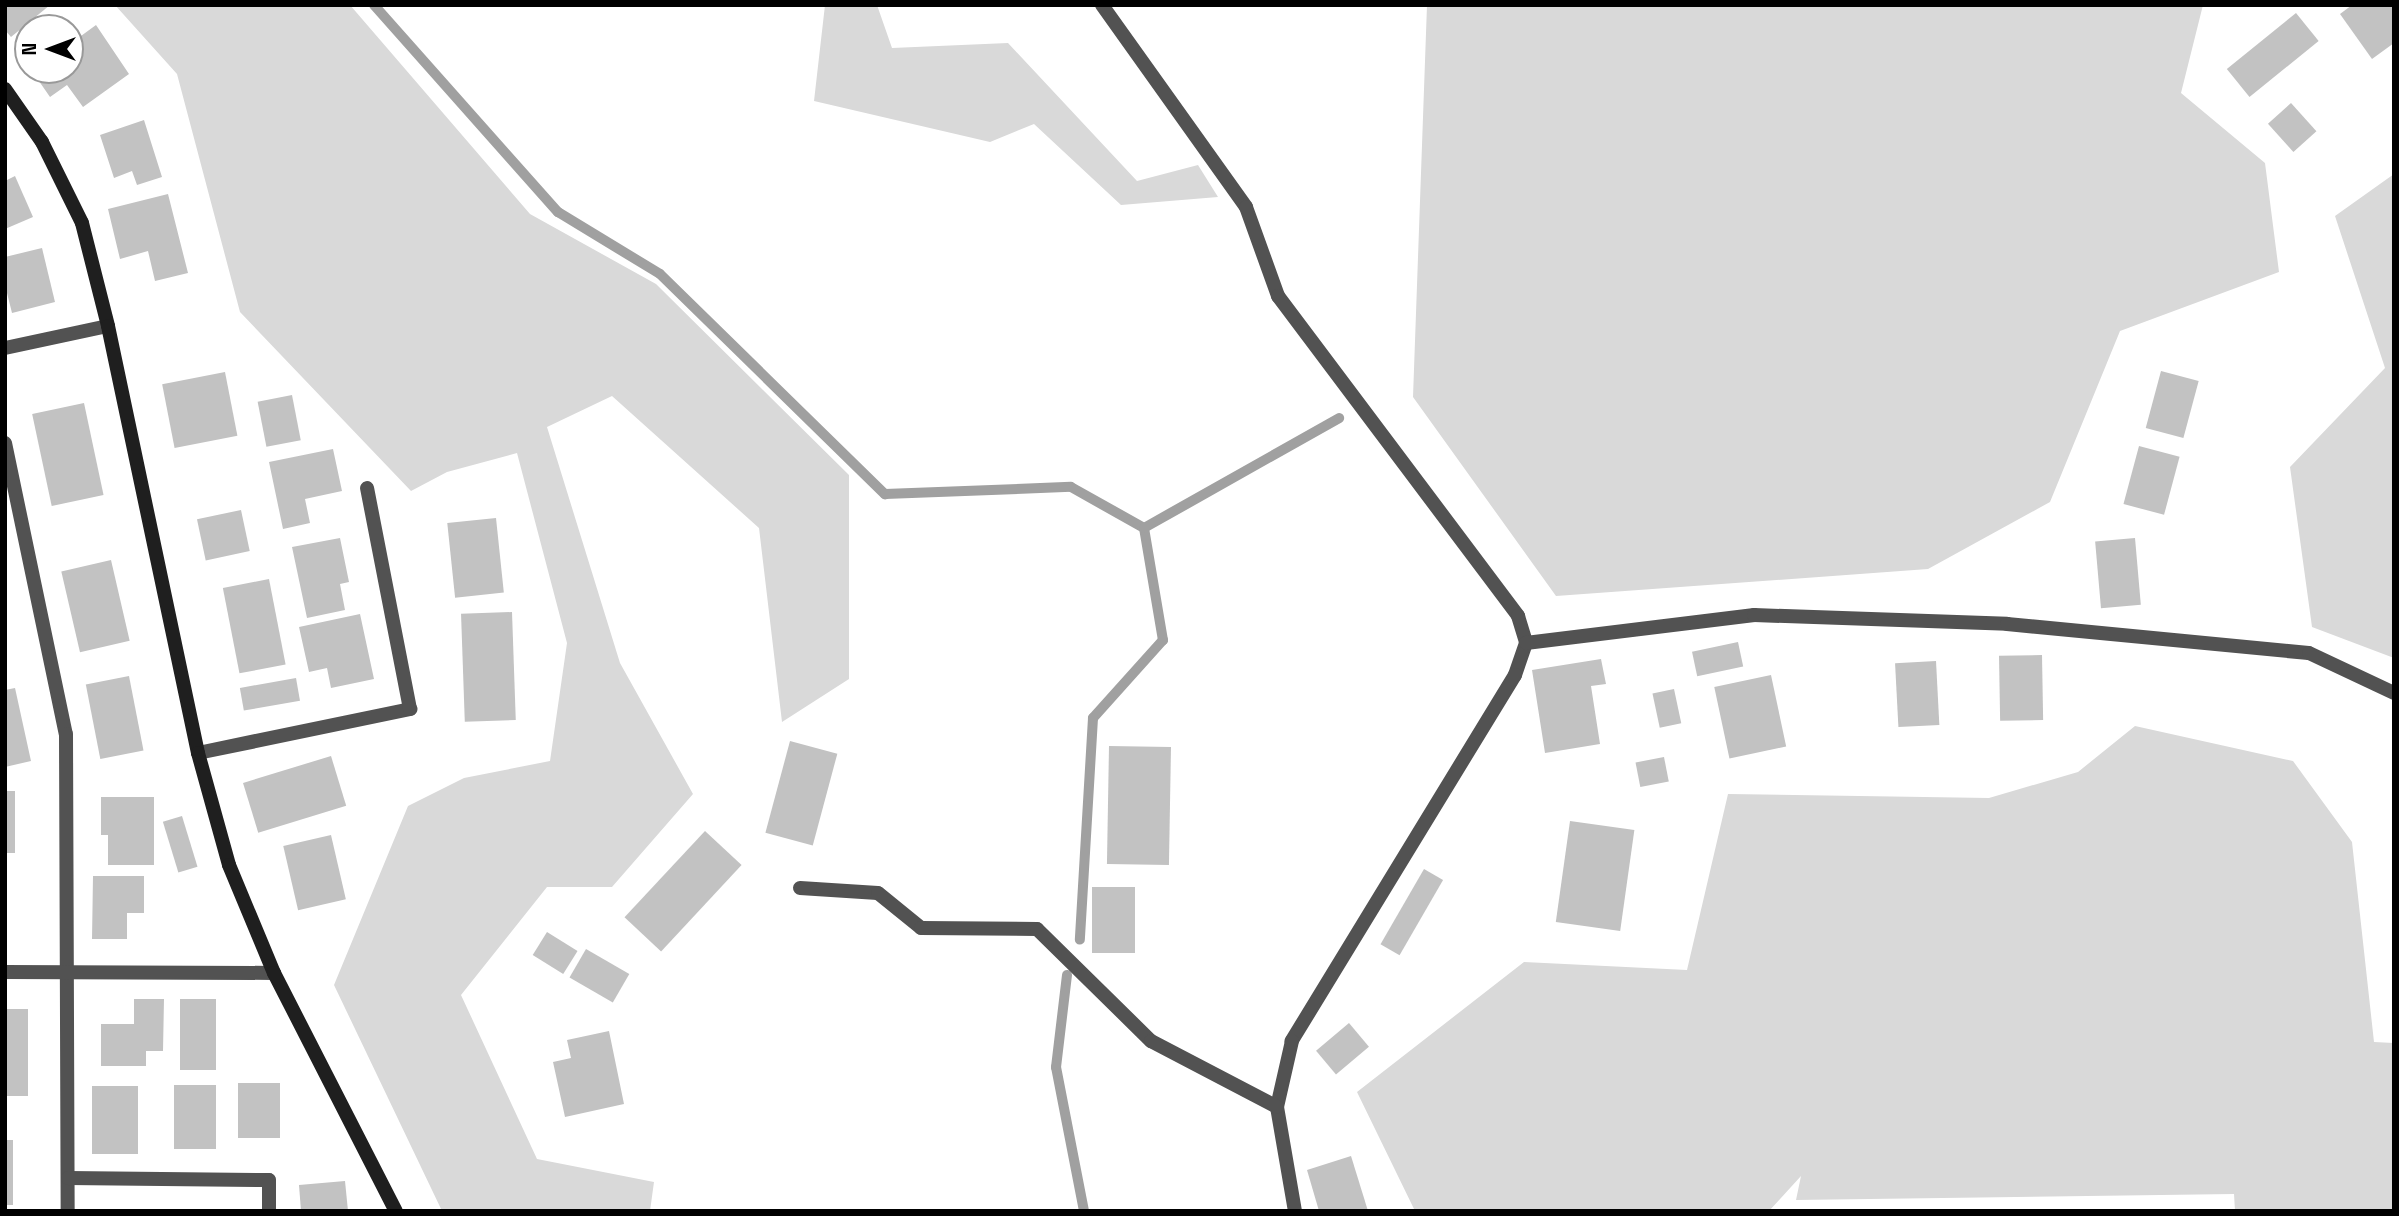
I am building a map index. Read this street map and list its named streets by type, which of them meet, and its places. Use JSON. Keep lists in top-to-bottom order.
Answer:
{
  "north": "left"
}
